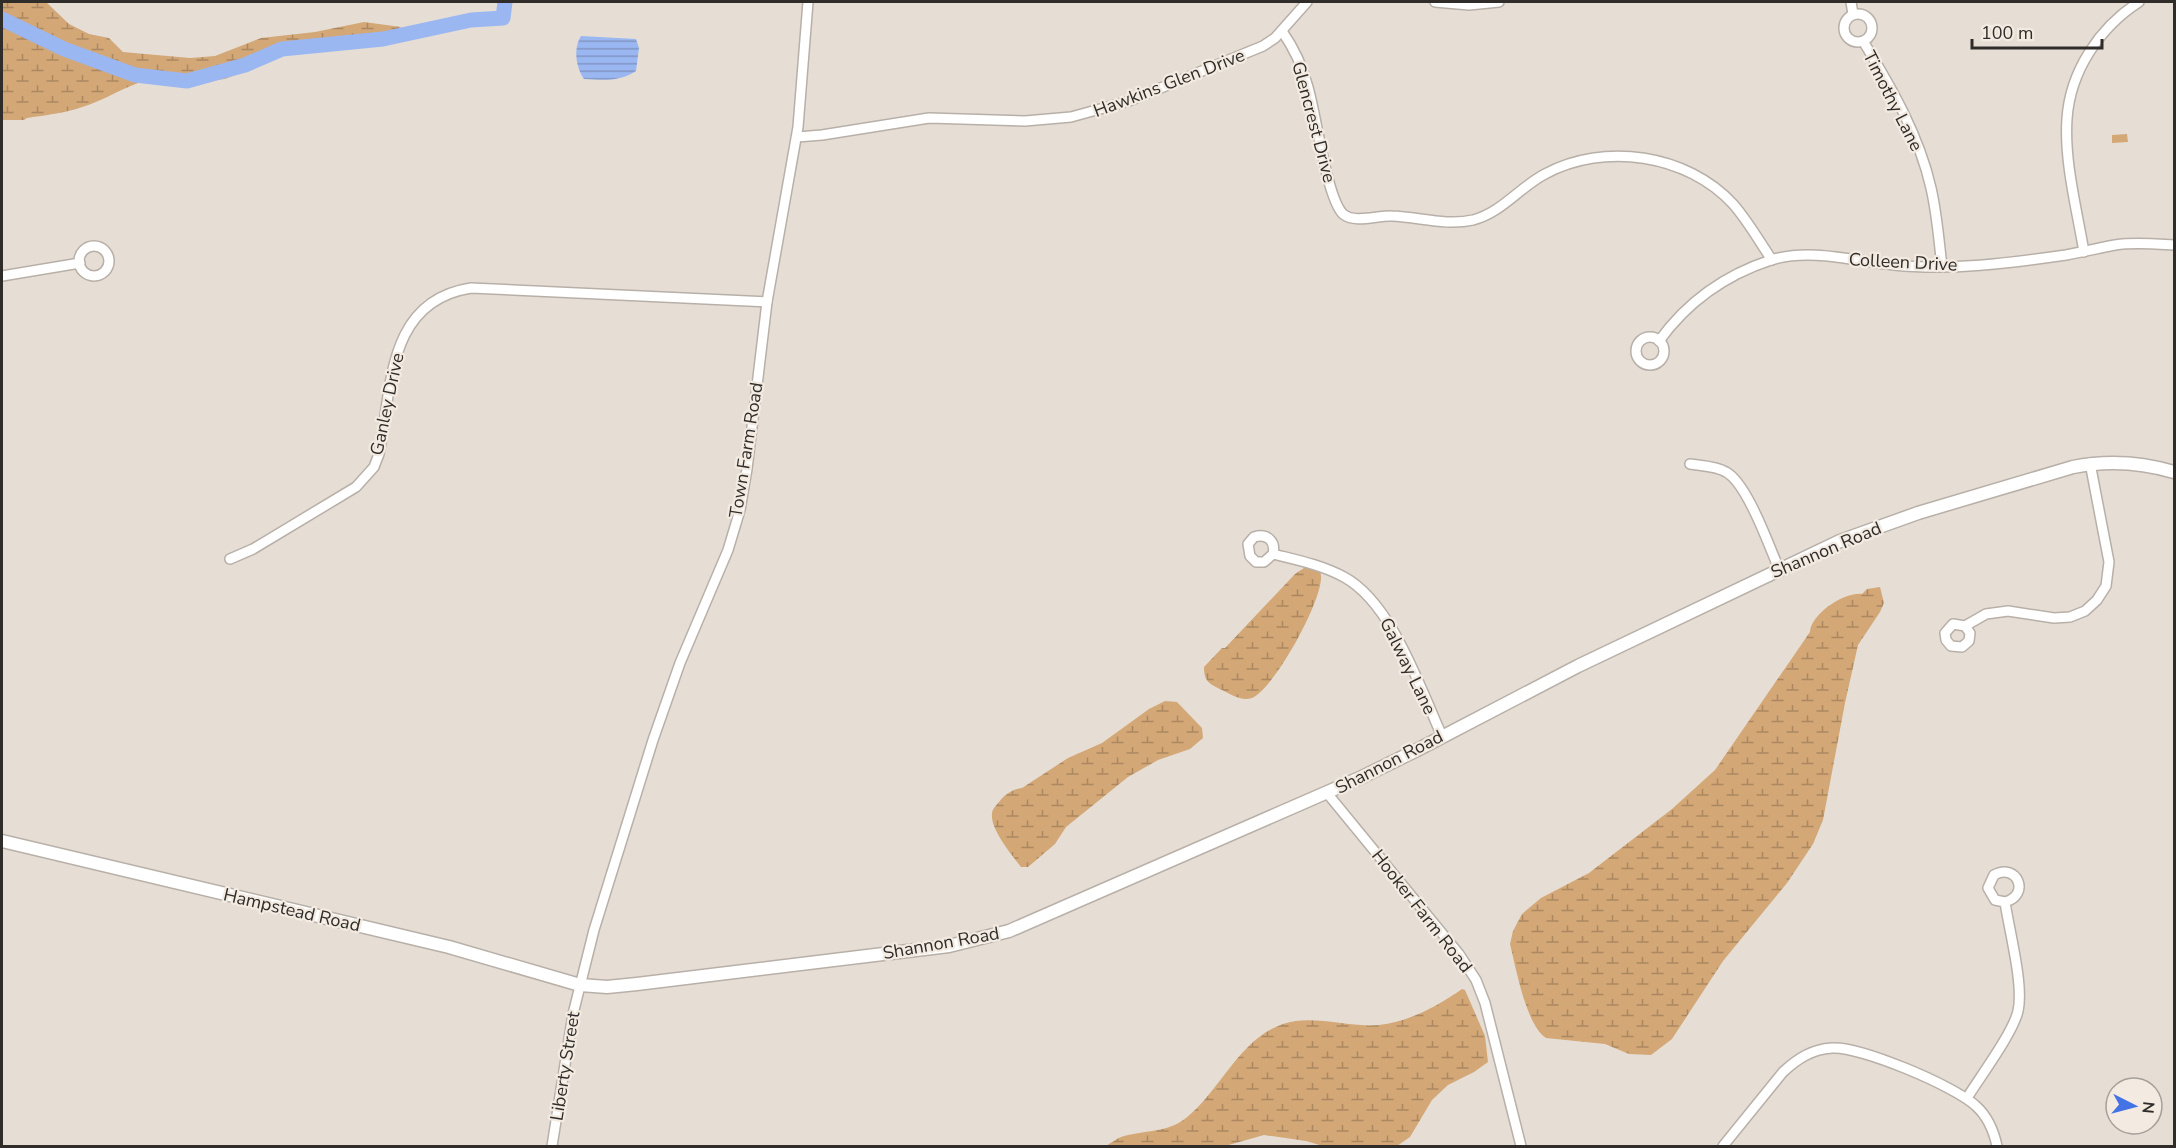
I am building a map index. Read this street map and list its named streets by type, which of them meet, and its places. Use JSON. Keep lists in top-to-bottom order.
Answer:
{
  "streets": {
    "street": [
      "Hawkins Glen Drive",
      "Timothy Lane",
      "Glencrest Drive",
      "Colleen Drive",
      "Ganley Drive",
      "Town Farm Road",
      "Shannon Road",
      "Galway Lane",
      "Hampstead Road",
      "Hooker Farm Road",
      "Liberty Street"
    ]
  },
  "crossings": [
    ["Hawkins Glen Drive", "Glencrest Drive"],
    ["Hawkins Glen Drive", "Town Farm Road"],
    ["Timothy Lane", "Colleen Drive"],
    ["Glencrest Drive", "Colleen Drive"],
    ["Ganley Drive", "Town Farm Road"],
    ["Town Farm Road", "Shannon Road"],
    ["Town Farm Road", "Hampstead Road"],
    ["Town Farm Road", "Liberty Street"],
    ["Shannon Road", "Galway Lane"],
    ["Shannon Road", "Hampstead Road"],
    ["Shannon Road", "Hooker Farm Road"],
    ["Shannon Road", "Liberty Street"],
    ["Hampstead Road", "Liberty Street"]
  ],
  "scale_bar": "100 m",
  "north": "right"
}
